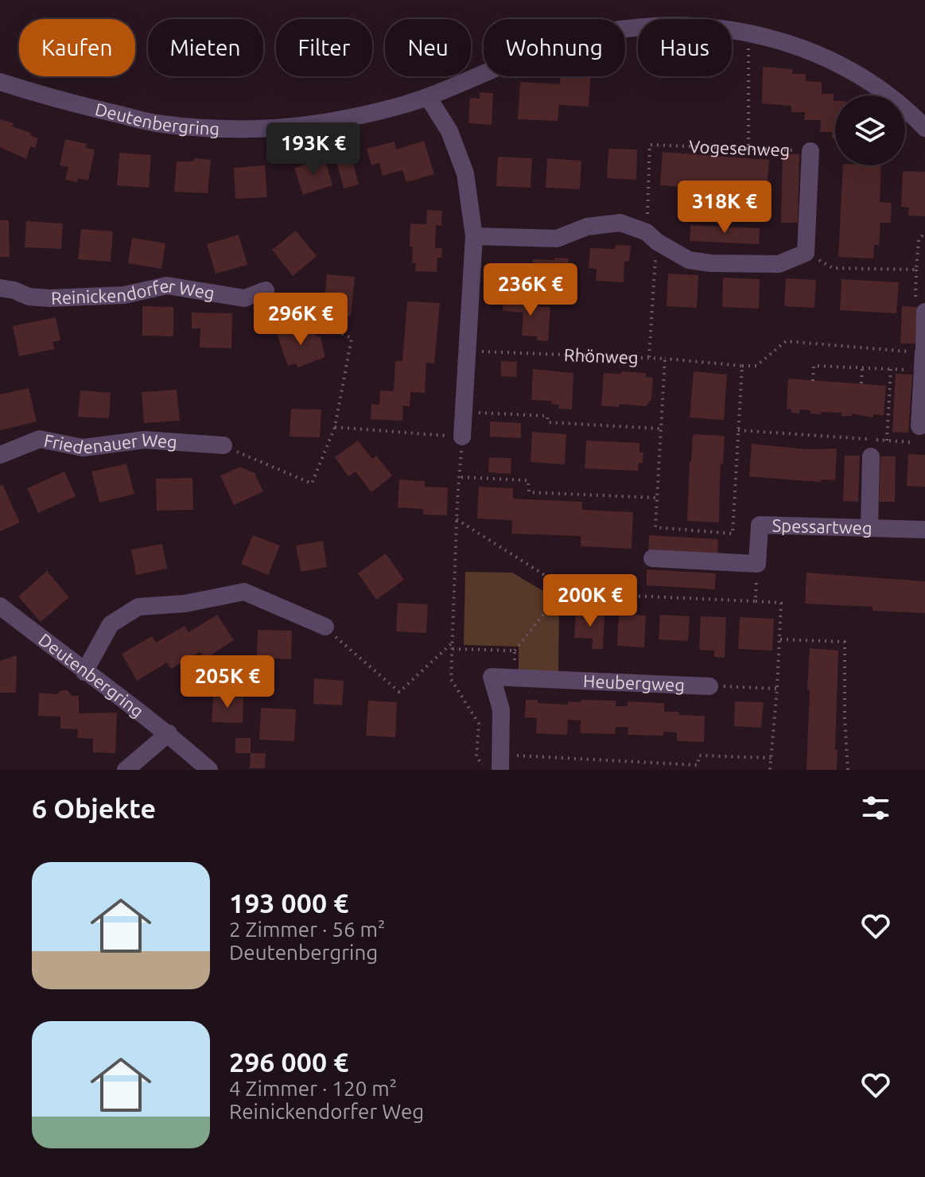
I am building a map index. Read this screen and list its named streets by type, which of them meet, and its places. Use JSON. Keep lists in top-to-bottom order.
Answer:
{
  "streets": {
    "street": [
      "Deutenbergring",
      "Vogesenweg",
      "Reinickendorfer Weg",
      "Friedenauer Weg",
      "Spessartweg",
      "Heubergweg"
    ],
    "path": ["Rhönweg"]
  },
  "crossings": [
    ["Vogesenweg", "Rhönweg"]
  ],
  "page": {
    "chip": [
      "Kaufen",
      "Mieten",
      "Filter",
      "Neu",
      "Wohnung",
      "Haus"
    ],
    "price": [
      "193K €",
      "318K €",
      "236K €",
      "296K €",
      "200K €",
      "205K €"
    ],
    "heading": "6 Objekte",
    "list": [
      {
        "name": "193 000 €",
        "note": "2 Zimmer · 56 m² · Deutenbergring"
      },
      {
        "name": "296 000 €",
        "note": "4 Zimmer · 120 m² · Reinickendorfer Weg"
      }
    ]
  }
}
